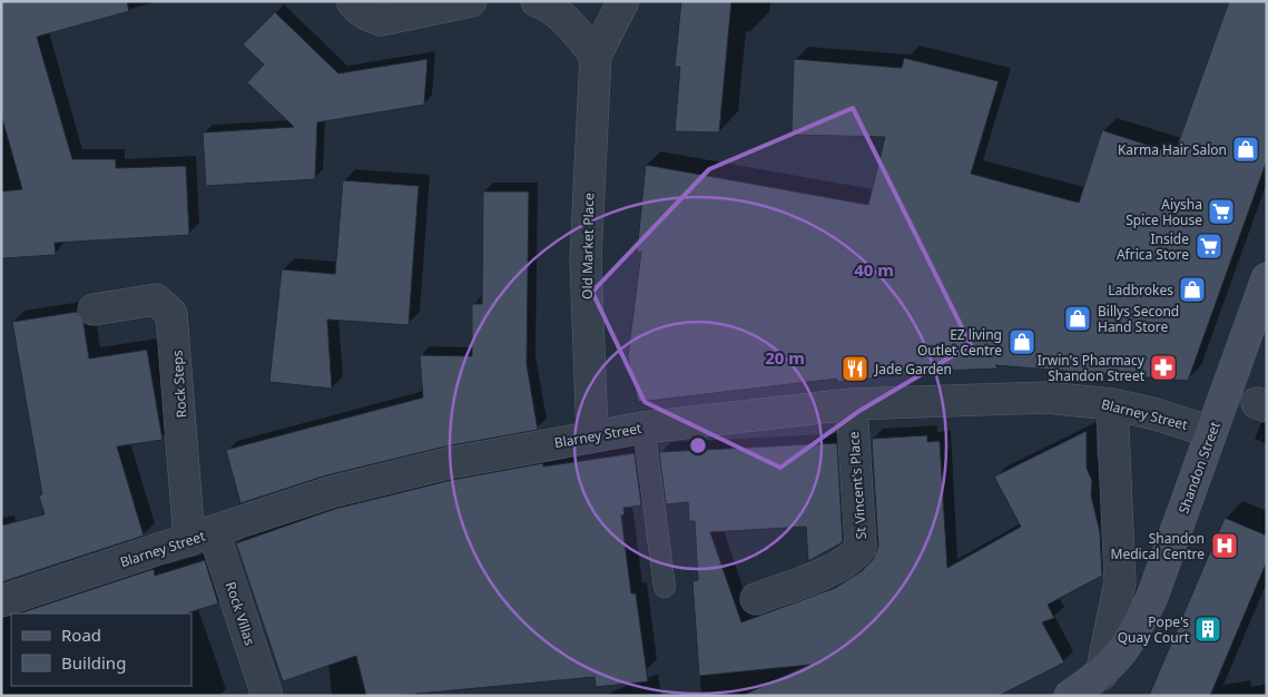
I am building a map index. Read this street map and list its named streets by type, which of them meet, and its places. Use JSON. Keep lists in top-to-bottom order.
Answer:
{
  "streets": {
    "main road": ["Shandon Street"],
    "street": [
      "Old Market Place",
      "Rock Steps",
      "Blarney Street",
      "St Vincent's Place",
      "Rock Villas"
    ]
  },
  "crossings": [
    ["Old Market Place", "Blarney Street"],
    ["Rock Steps", "Blarney Street"],
    ["Rock Steps", "Rock Villas"],
    ["Blarney Street", "Shandon Street"],
    ["Blarney Street", "St Vincent's Place"],
    ["Blarney Street", "Rock Villas"]
  ],
  "places": {
    "shop": [
      "Karma Hair Salon",
      "Ladbrokes",
      "Billys Second Hand Store",
      "EZ living Outlet Centre"
    ],
    "supermarket": ["Aiysha Spice House", "Inside Africa Store"],
    "pharmacy": ["Irwin's Pharmacy Shandon Street"],
    "restaurant": ["Jade Garden"],
    "hospital": ["Shandon Medical Centre"],
    "building": ["Pope's Quay Court"]
  },
  "legend": ["Road", "Building"],
  "rings": ["40 m", "20 m"]
}
